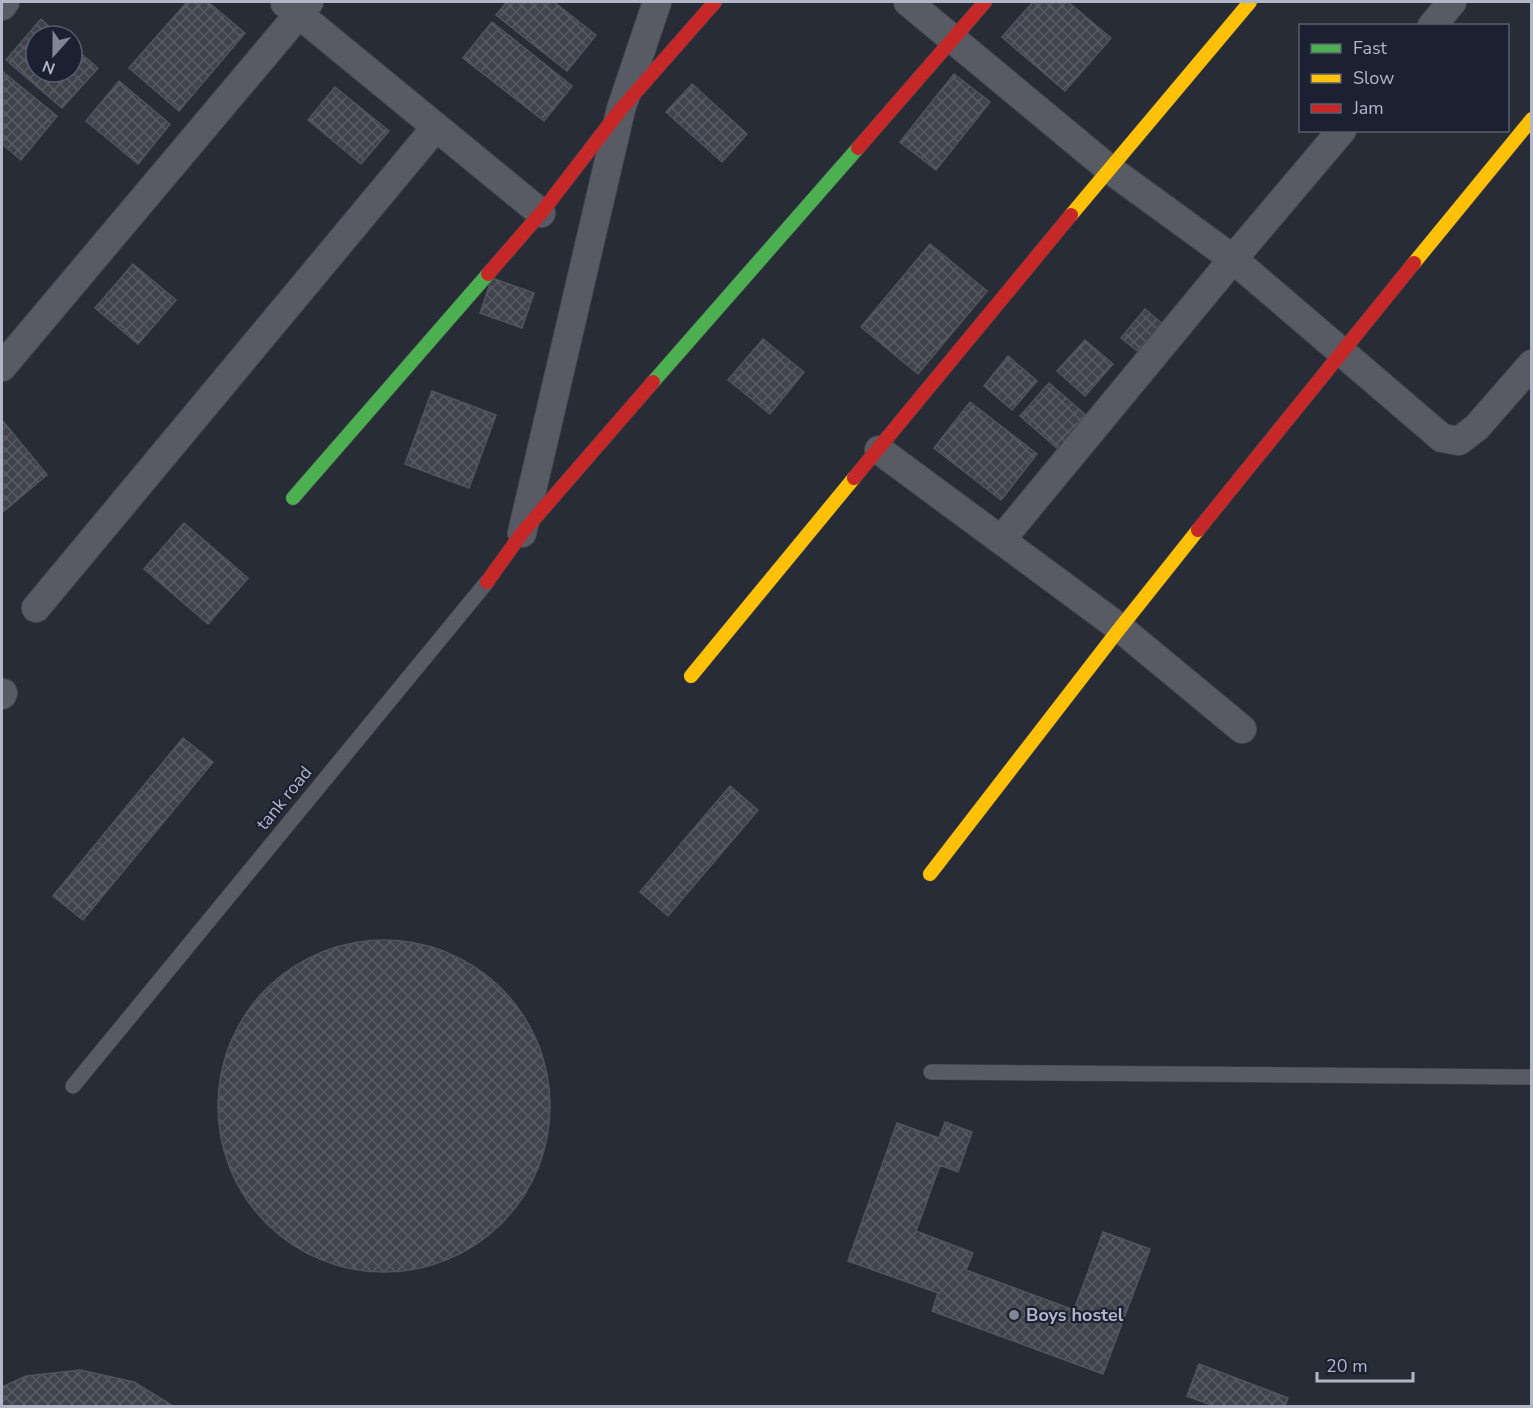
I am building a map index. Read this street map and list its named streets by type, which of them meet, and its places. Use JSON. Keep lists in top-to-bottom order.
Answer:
{
  "streets": {
    "street": ["tank road"]
  },
  "places": ["Boys hostel"],
  "legend": ["Fast", "Slow", "Jam"],
  "scale_bar": "20 m",
  "north": "bottom"
}
